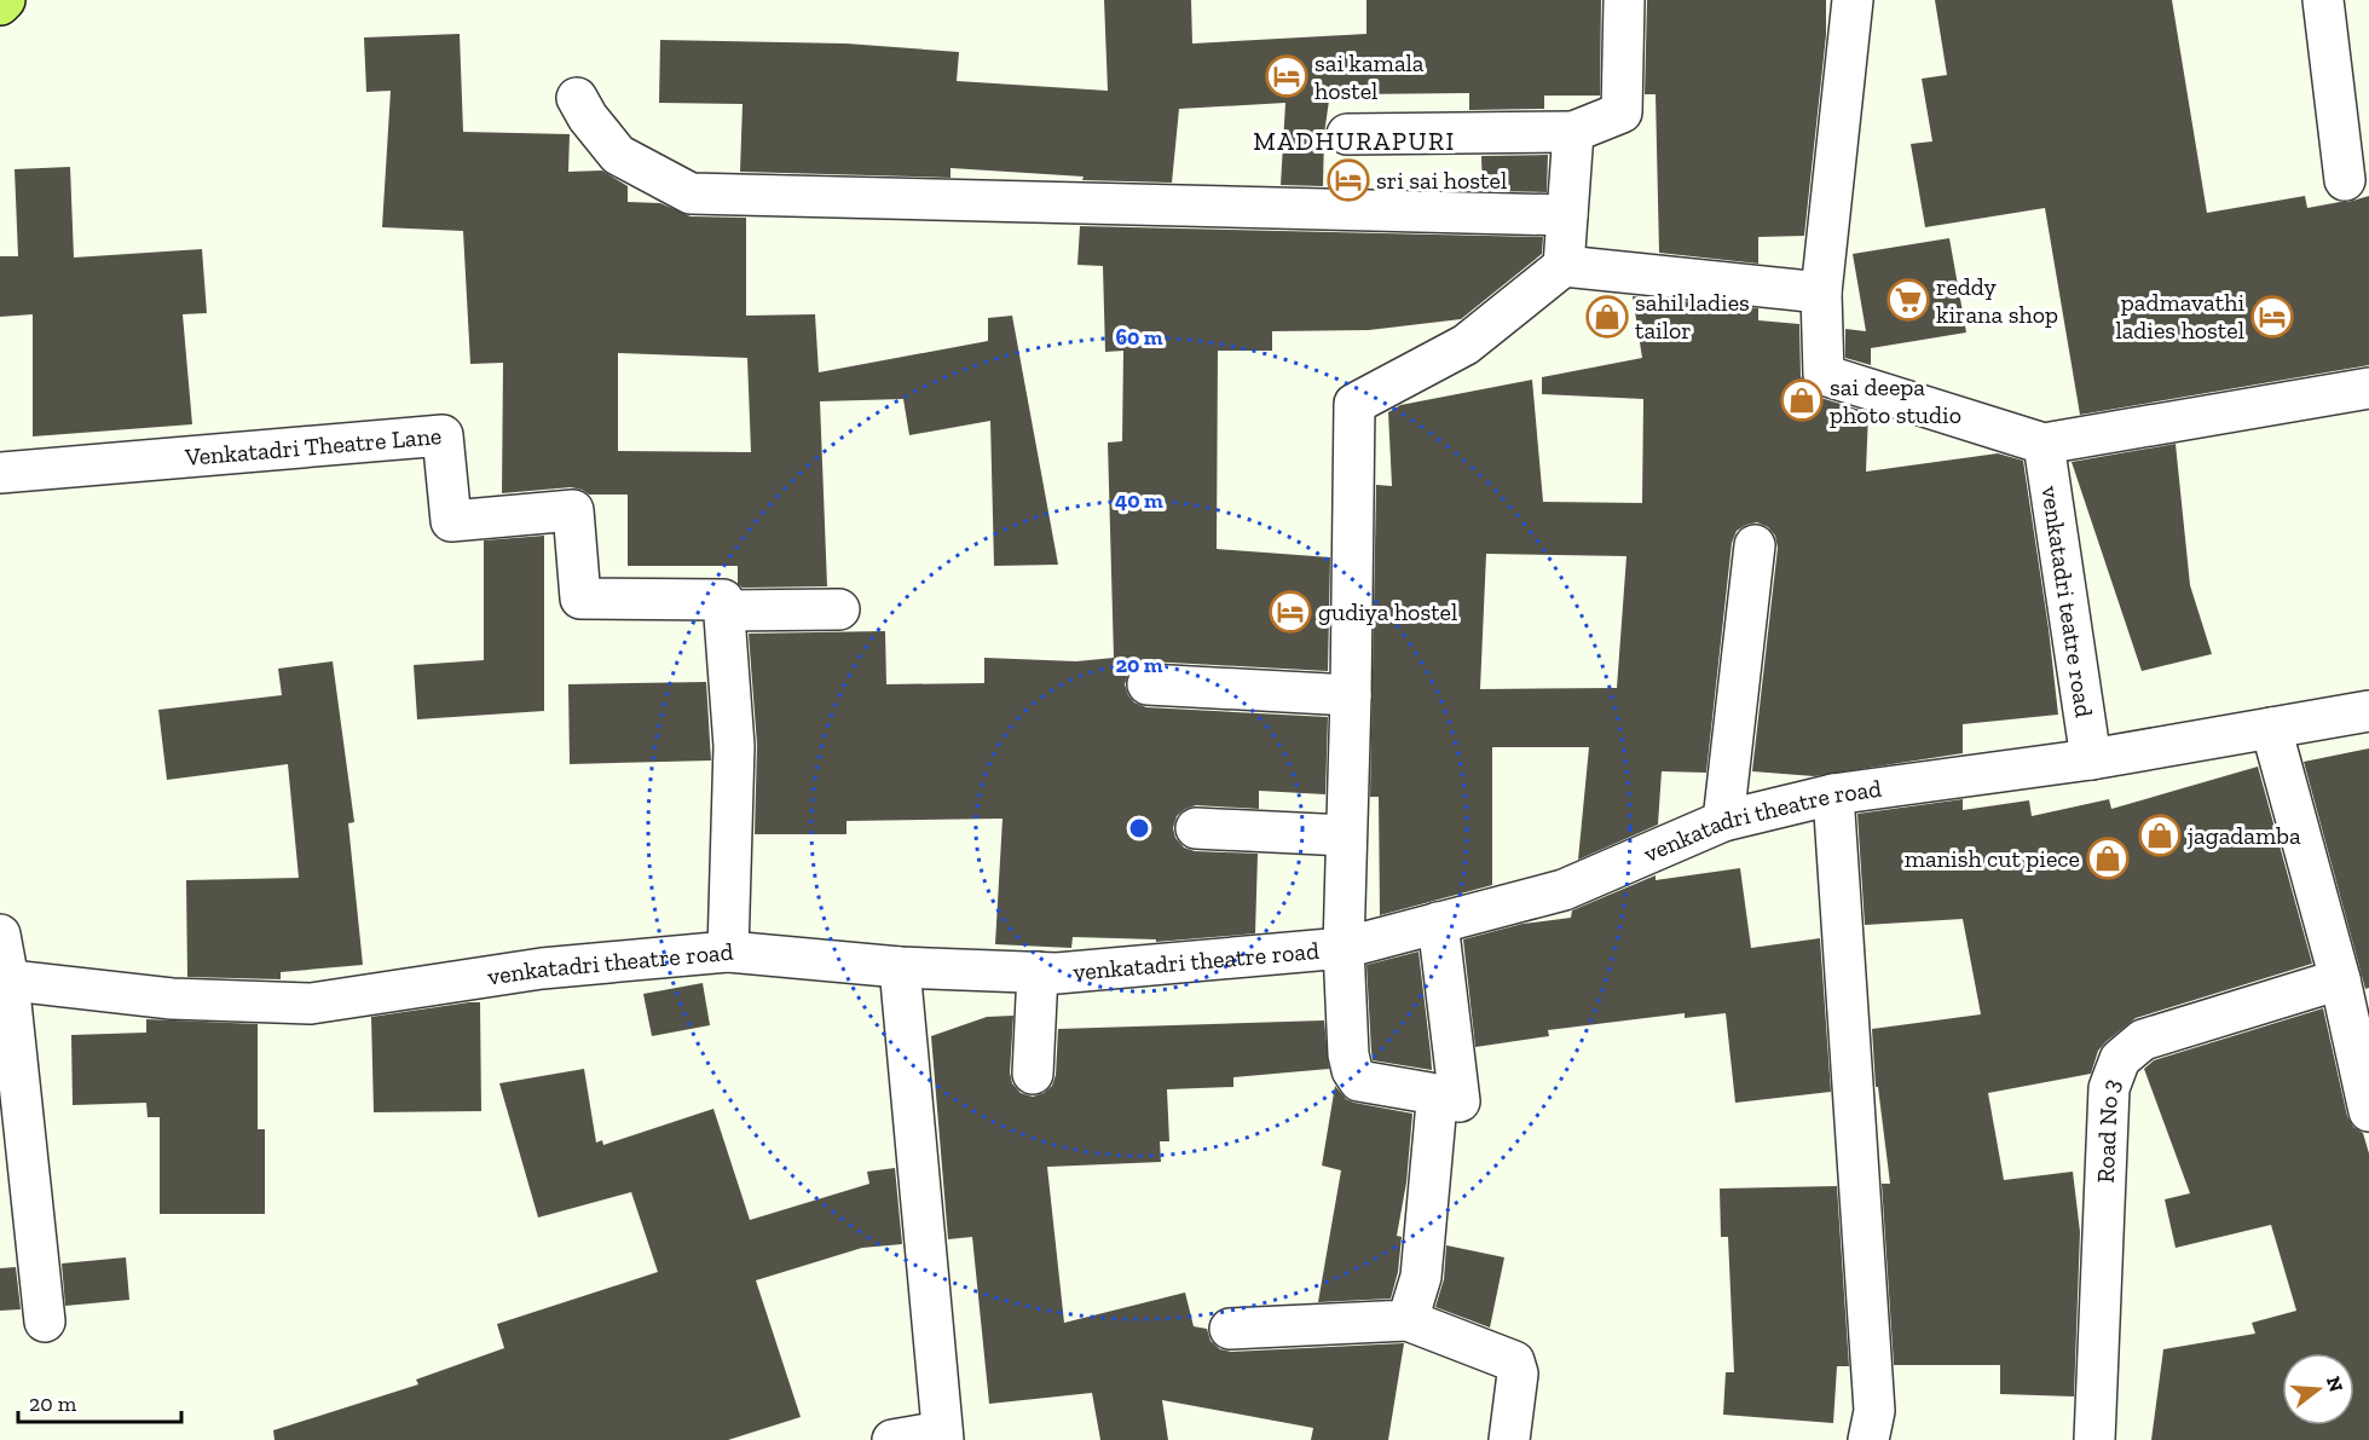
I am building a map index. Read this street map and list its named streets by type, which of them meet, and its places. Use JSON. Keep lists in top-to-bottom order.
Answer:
{
  "streets": {
    "street": [
      "Venkatadri Theatre Lane",
      "venkatadri teatre road",
      "venkatadri theatre road",
      "Road No 3"
    ]
  },
  "crossings": [
    ["venkatadri teatre road", "venkatadri theatre road"]
  ],
  "districts": ["MADHURAPURI"],
  "places": {
    "hotel": [
      "sai kamala hostel",
      "sri sai hostel",
      "padmavathi ladies hostel",
      "gudiya hostel"
    ],
    "supermarket": ["reddy kirana shop"],
    "shop": [
      "sahil ladies tailor",
      "sai deepa photo studio",
      "jagadamba",
      "manish cut piece"
    ]
  },
  "scale_bar": "20 m",
  "north": "right",
  "rings": ["60 m", "40 m", "20 m"]
}
